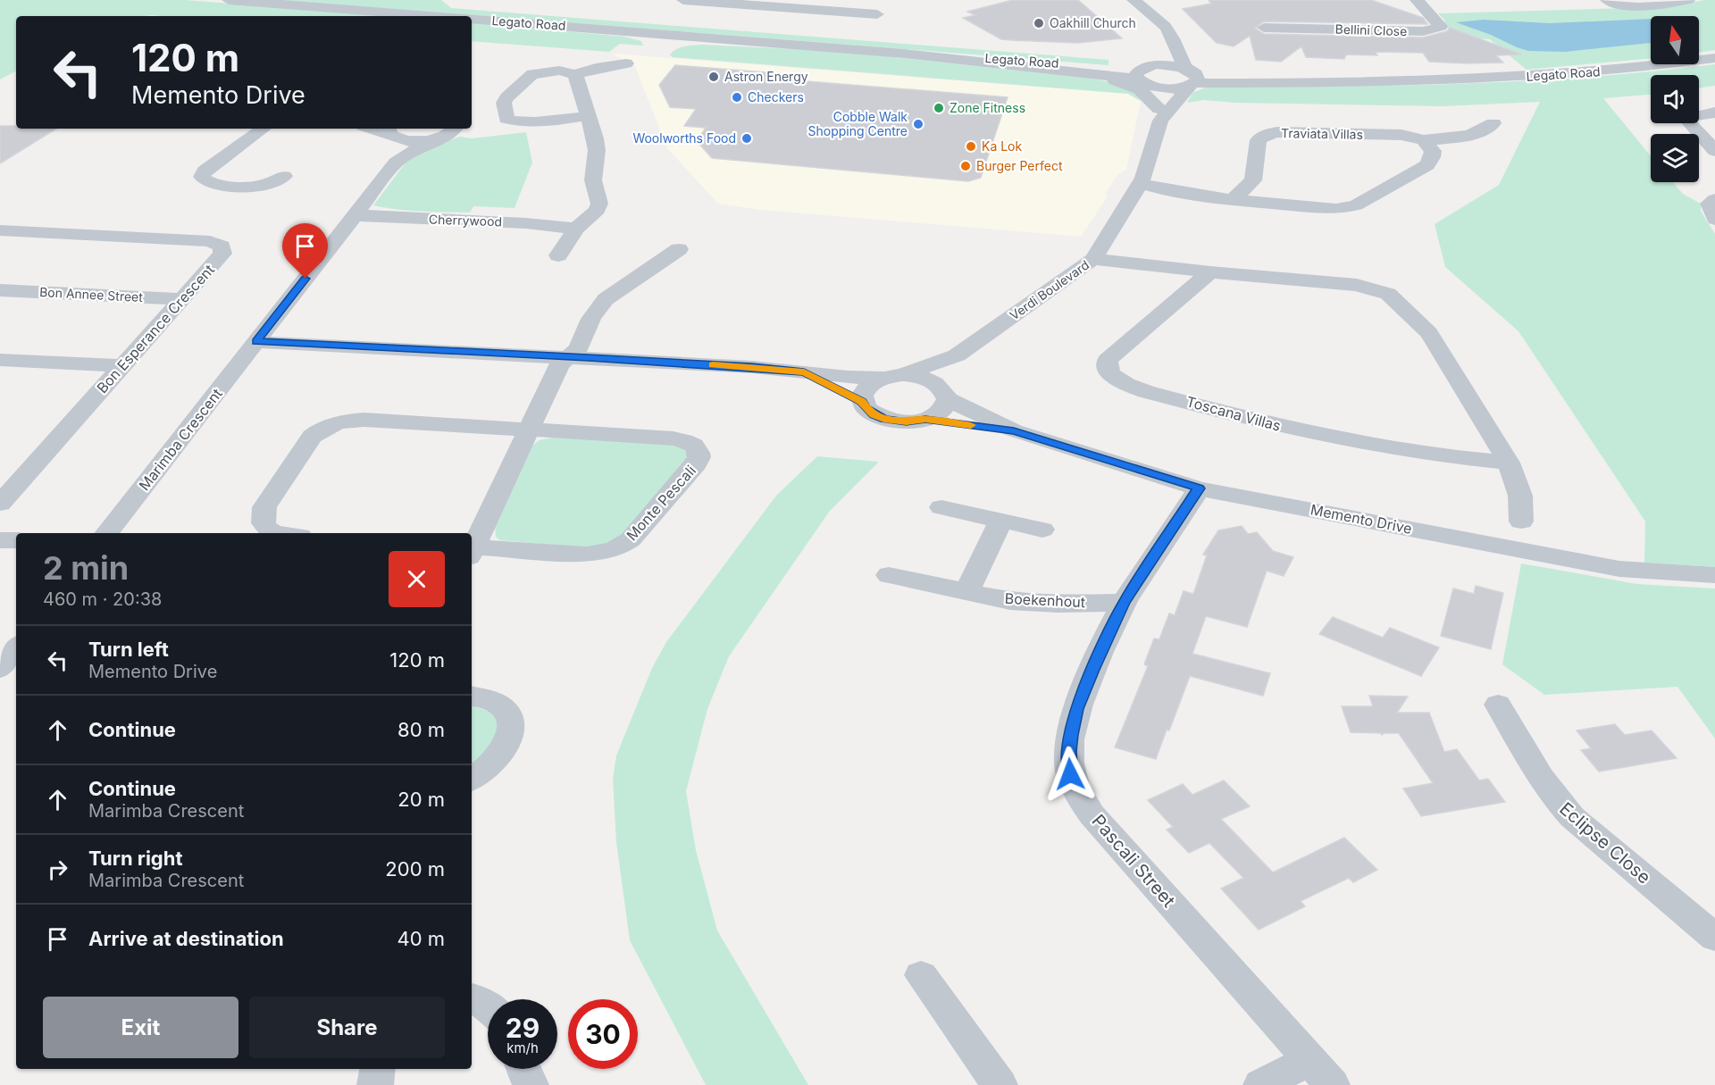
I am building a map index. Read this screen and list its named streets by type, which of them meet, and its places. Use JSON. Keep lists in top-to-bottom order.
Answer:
{
  "streets": {
    "street": [
      "Legato Road",
      "Bellini Close",
      "Traviata Villas",
      "Cherrywood",
      "Verdi Boulevard",
      "Bon Annee Street",
      "Bon Esperance Crescent",
      "Toscana Villas",
      "Marimba Crescent",
      "Monte Pescali",
      "Memento Drive",
      "Boekenhout",
      "Eclipse Close",
      "Pascali Street"
    ]
  },
  "crossings": [
    ["Legato Road", "Verdi Boulevard"],
    ["Cherrywood", "Marimba Crescent"],
    ["Verdi Boulevard", "Memento Drive"],
    ["Bon Annee Street", "Bon Esperance Crescent"],
    ["Memento Drive", "Pascali Street"],
    ["Boekenhout", "Pascali Street"]
  ],
  "places": [
    "Oakhill Church",
    "Astron Energy",
    "Checkers",
    "Zone Fitness",
    "Cobble Walk Shopping Centre",
    "Woolworths Food",
    "Ka Lok",
    "Burger Perfect"
  ],
  "north": "top",
  "page": {
    "turn": ["120 m", "Memento Drive"],
    "heading": ["2 min", "460 m · 20:38"],
    "list": [
      {
        "name": "Turn left",
        "note": "Memento Drive",
        "value": "120 m"
      },
      {
        "name": "Continue",
        "value": "80 m"
      },
      {
        "name": "Continue",
        "note": "Marimba Crescent",
        "value": "20 m"
      },
      {
        "name": "Turn right",
        "note": "Marimba Crescent",
        "value": "200 m"
      },
      {
        "name": "Arrive at destination",
        "value": "40 m"
      }
    ],
    "buttons": ["Exit", "Share"],
    "speed": "29 km/h",
    "limit": "30"
  }
}
